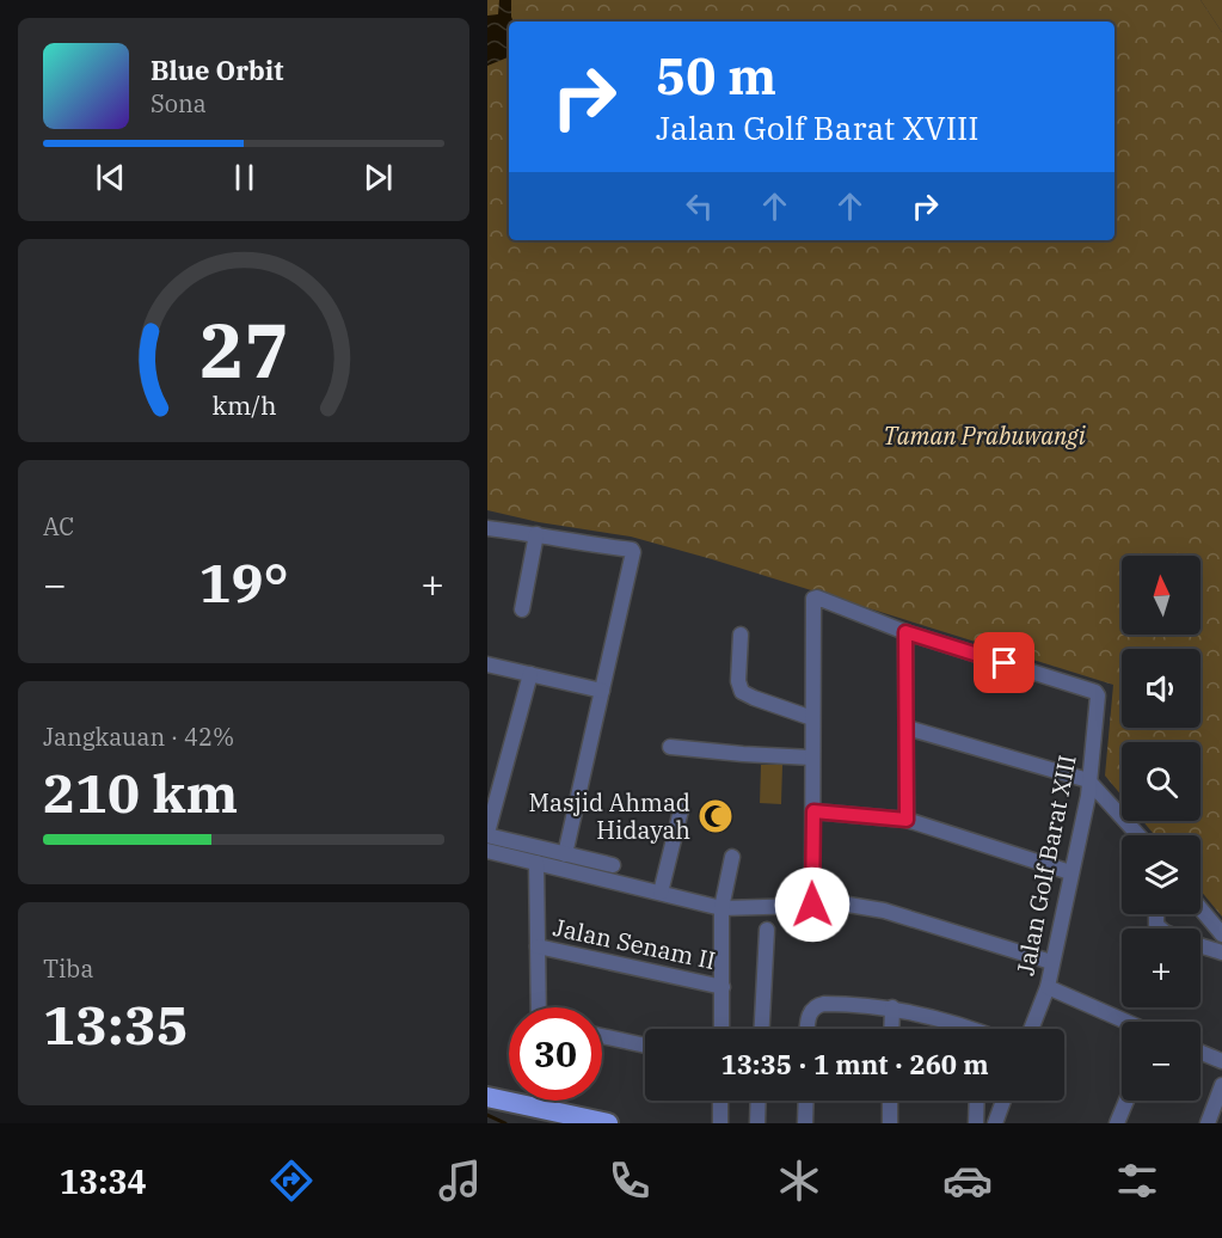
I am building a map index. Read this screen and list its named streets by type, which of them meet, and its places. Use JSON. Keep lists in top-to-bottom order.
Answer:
{
  "streets": {
    "street": ["Jalan Golf Barat XIII", "Jalan Senam II"]
  },
  "parks": ["Taman Prabuwangi"],
  "places": {
    "mosque": ["Masjid Ahmad Hidayah"]
  },
  "north": "top",
  "page": {
    "turn": ["50 m", "Jalan Golf Barat XVIII"],
    "song": ["Blue Orbit", "Sona"],
    "tile": [
      "AC",
      ["Jangkauan · 42%", "210 km"],
      ["Tiba", "13:35"]
    ],
    "heat": ["−", "19°", "+"],
    "map_buttons": ["+", "−"],
    "limit": "30",
    "trip": "13:35 · 1 mnt · 260 m",
    "tabs": "13:34",
    "gauge": ["27", "km/h"]
  }
}
